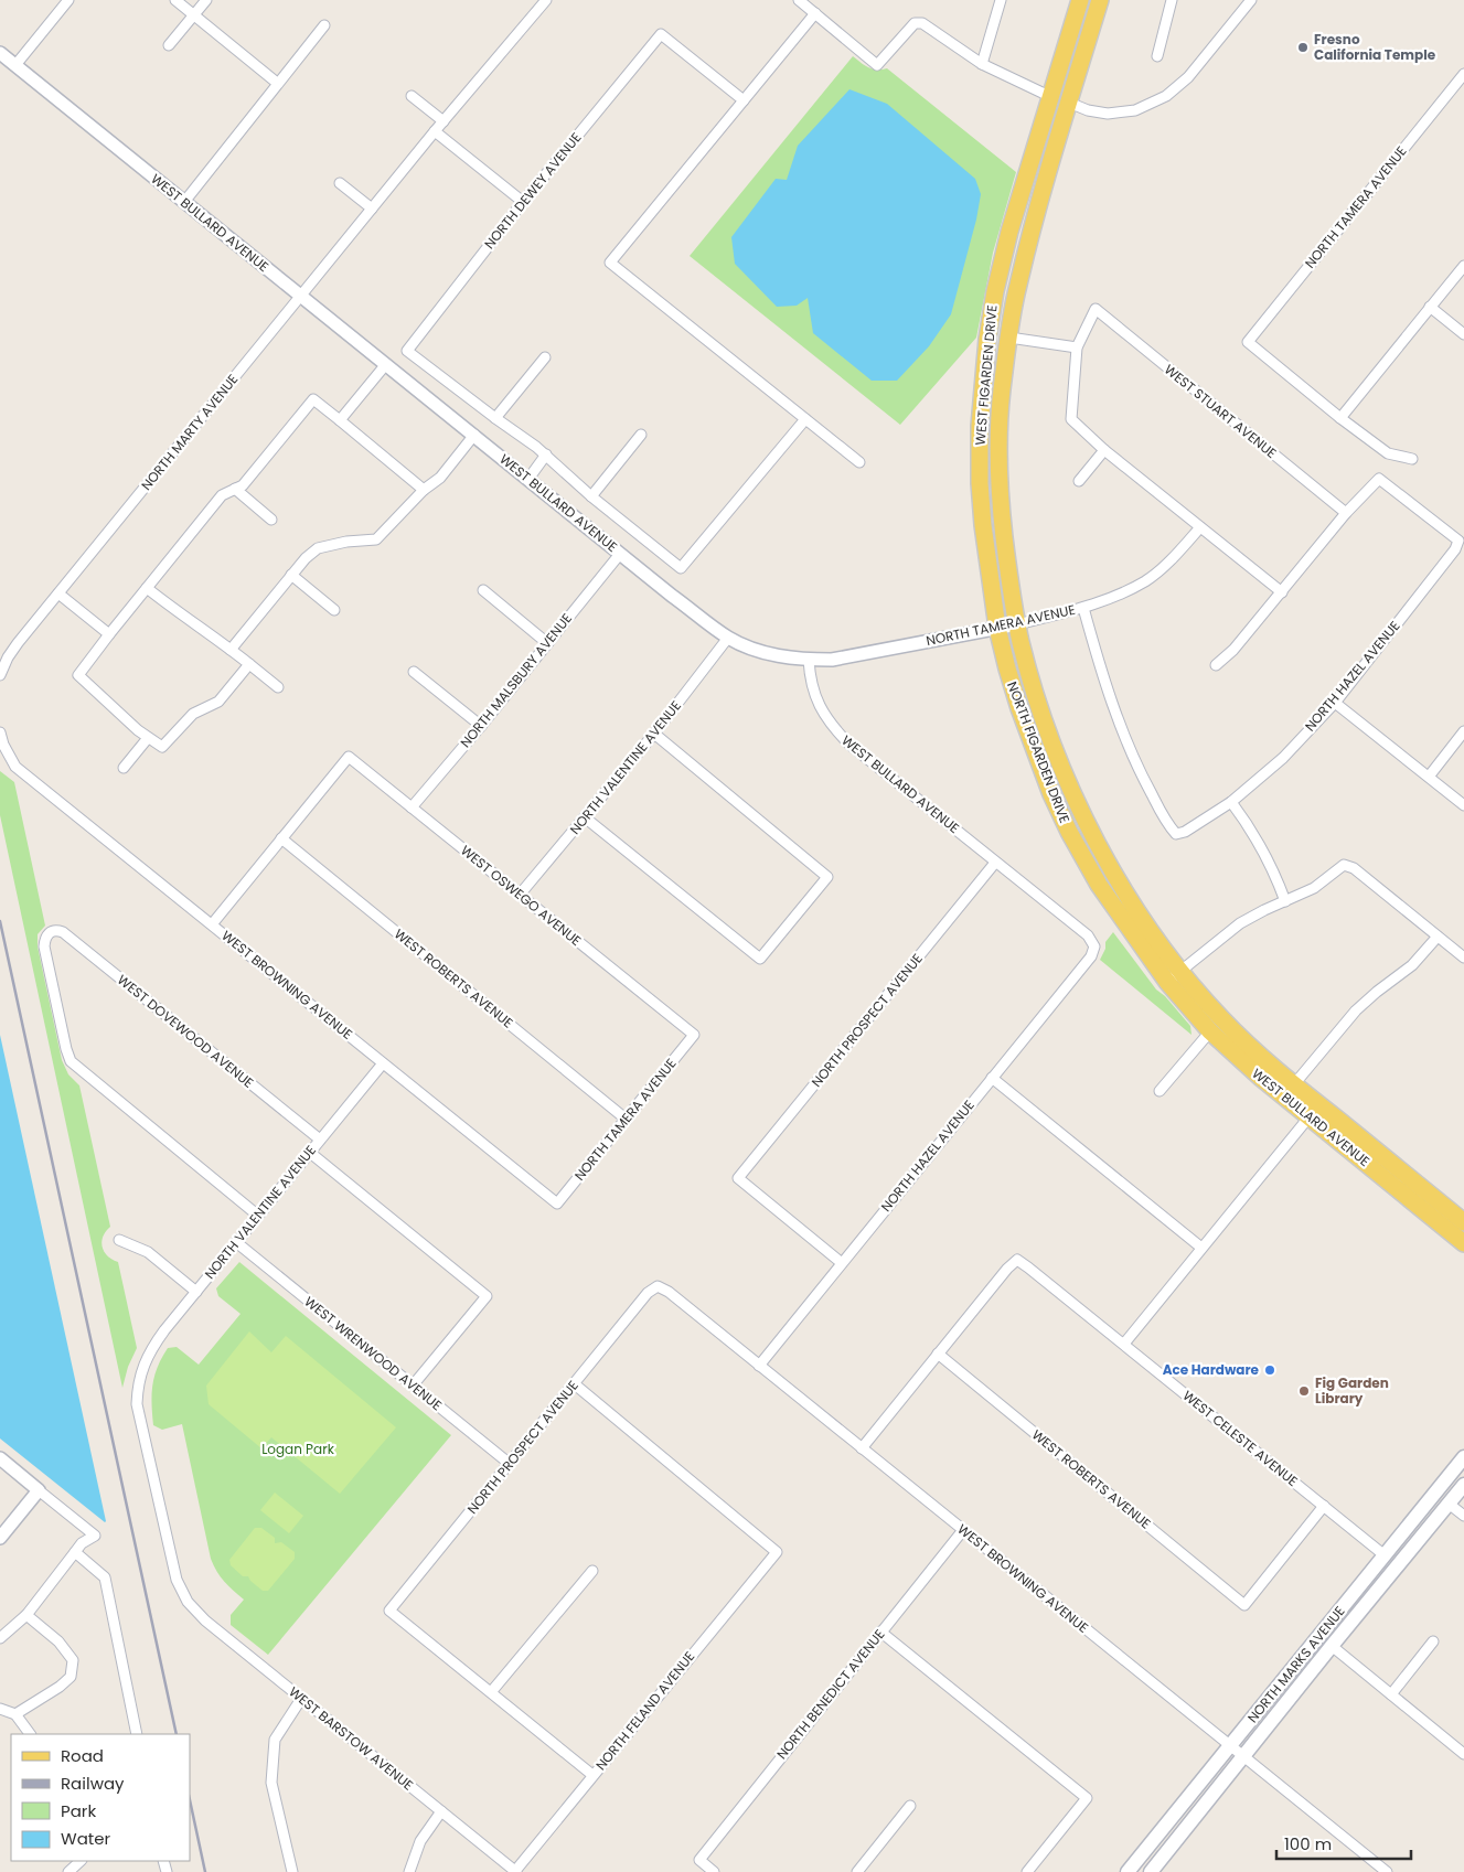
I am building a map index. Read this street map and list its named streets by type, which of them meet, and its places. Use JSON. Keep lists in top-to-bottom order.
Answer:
{
  "streets": {
    "main road": [
      "WEST BULLARD AVENUE",
      "WEST FIGARDEN DRIVE",
      "NORTH FIGARDEN DRIVE",
      "NORTH MARKS AVENUE"
    ],
    "street": [
      "NORTH DEWEY AVENUE",
      "NORTH TAMERA AVENUE",
      "WEST STUART AVENUE",
      "NORTH MARTY AVENUE",
      "NORTH HAZEL AVENUE",
      "NORTH MALSBURY AVENUE",
      "NORTH VALENTINE AVENUE",
      "WEST OSWEGO AVENUE",
      "WEST ROBERTS AVENUE",
      "WEST BROWNING AVENUE",
      "NORTH PROSPECT AVENUE",
      "WEST DOVEWOOD AVENUE",
      "WEST WRENWOOD AVENUE",
      "WEST CELESTE AVENUE",
      "NORTH BENEDICT AVENUE",
      "NORTH FELAND AVENUE",
      "WEST BARSTOW AVENUE"
    ]
  },
  "crossings": [
    ["NORTH DEWEY AVENUE", "WEST BULLARD AVENUE"],
    ["NORTH TAMERA AVENUE", "WEST BULLARD AVENUE"],
    ["NORTH TAMERA AVENUE", "WEST FIGARDEN DRIVE"],
    ["NORTH TAMERA AVENUE", "NORTH HAZEL AVENUE"],
    ["NORTH TAMERA AVENUE", "NORTH FIGARDEN DRIVE"],
    ["NORTH TAMERA AVENUE", "WEST OSWEGO AVENUE"],
    ["NORTH TAMERA AVENUE", "WEST ROBERTS AVENUE"],
    ["NORTH TAMERA AVENUE", "WEST BROWNING AVENUE"],
    ["WEST BULLARD AVENUE", "NORTH MARTY AVENUE"],
    ["WEST BULLARD AVENUE", "NORTH HAZEL AVENUE"],
    ["WEST BULLARD AVENUE", "NORTH MALSBURY AVENUE"],
    ["WEST BULLARD AVENUE", "NORTH FIGARDEN DRIVE"],
    ["WEST BULLARD AVENUE", "NORTH VALENTINE AVENUE"],
    ["WEST BULLARD AVENUE", "NORTH PROSPECT AVENUE"],
    ["WEST FIGARDEN DRIVE", "NORTH FIGARDEN DRIVE"],
    ["WEST STUART AVENUE", "NORTH HAZEL AVENUE"],
    ["NORTH HAZEL AVENUE", "WEST BROWNING AVENUE"],
    ["NORTH HAZEL AVENUE", "NORTH PROSPECT AVENUE"],
    ["NORTH MALSBURY AVENUE", "WEST OSWEGO AVENUE"],
    ["NORTH VALENTINE AVENUE", "WEST OSWEGO AVENUE"],
    ["NORTH VALENTINE AVENUE", "WEST BROWNING AVENUE"],
    ["NORTH VALENTINE AVENUE", "WEST DOVEWOOD AVENUE"],
    ["NORTH VALENTINE AVENUE", "WEST WRENWOOD AVENUE"],
    ["NORTH VALENTINE AVENUE", "WEST BARSTOW AVENUE"],
    ["WEST OSWEGO AVENUE", "WEST ROBERTS AVENUE"],
    ["WEST ROBERTS AVENUE", "WEST CELESTE AVENUE"],
    ["WEST BROWNING AVENUE", "NORTH PROSPECT AVENUE"],
    ["WEST BROWNING AVENUE", "NORTH MARKS AVENUE"],
    ["WEST BROWNING AVENUE", "NORTH BENEDICT AVENUE"],
    ["NORTH PROSPECT AVENUE", "WEST WRENWOOD AVENUE"],
    ["NORTH PROSPECT AVENUE", "NORTH FELAND AVENUE"],
    ["WEST CELESTE AVENUE", "NORTH MARKS AVENUE"],
    ["NORTH FELAND AVENUE", "WEST BARSTOW AVENUE"]
  ],
  "parks": ["Logan Park"],
  "places": ["Fresno California Temple", "Ace Hardware", "Fig Garden Library"],
  "legend": [
    "Road",
    "Railway",
    "Park",
    "Water"
  ],
  "scale_bar": "100 m"
}
